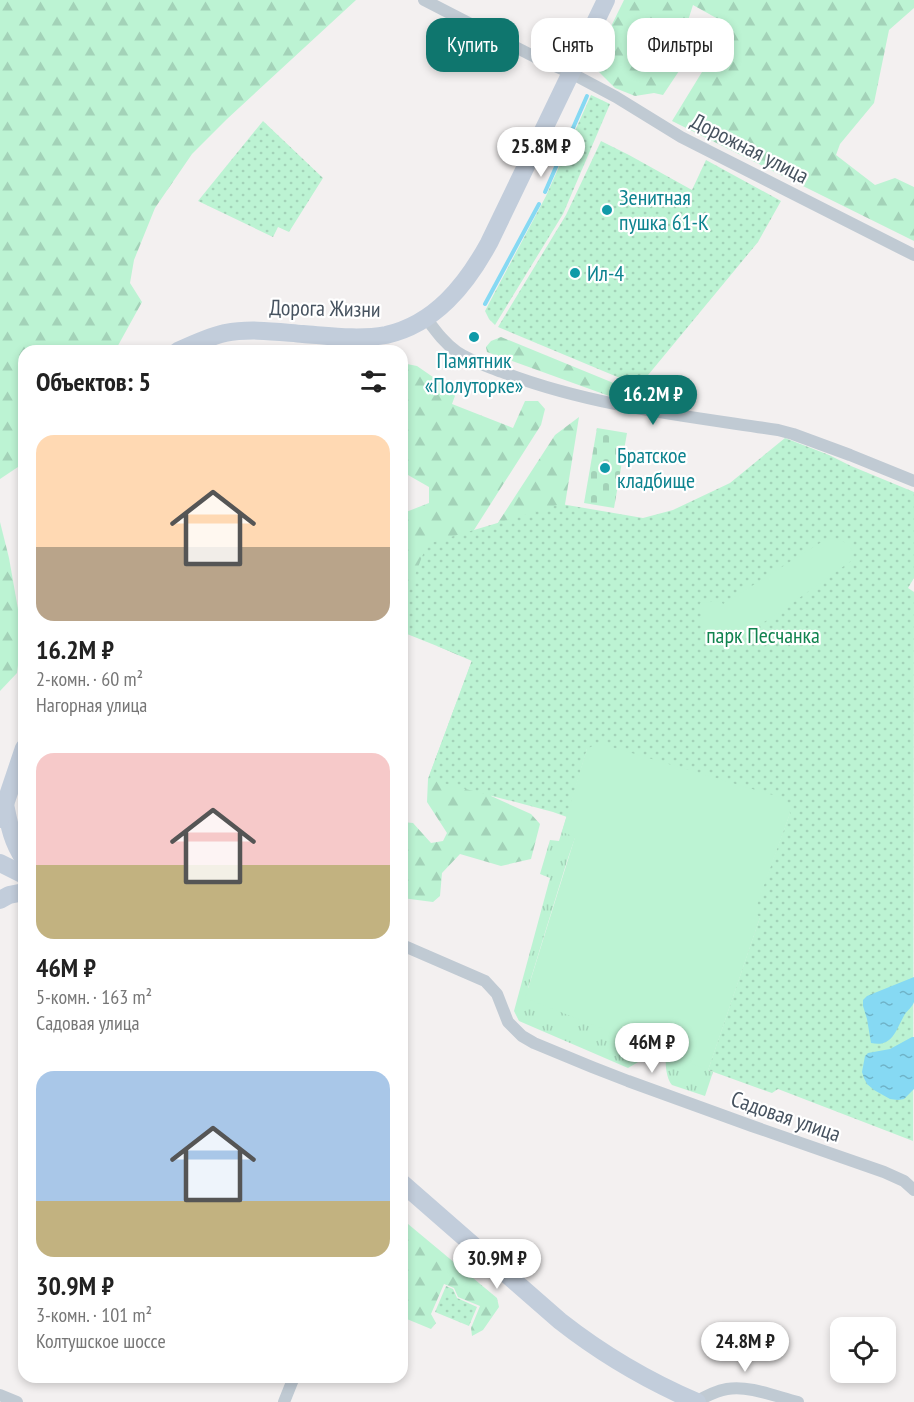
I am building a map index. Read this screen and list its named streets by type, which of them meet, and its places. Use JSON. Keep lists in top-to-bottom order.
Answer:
{
  "streets": {
    "main road": ["Дорога Жизни"],
    "street": ["Дорожная улица", "Садовая улица"]
  },
  "crossings": [
    ["Дорожная улица", "Дорога Жизни"]
  ],
  "parks": ["парк Песчанка"],
  "places": [
    "Зенитная пушка 61-К",
    "Ил-4",
    "Памятник «Полуторке»",
    "Братское кладбище"
  ],
  "page": {
    "chip": ["Купить", "Снять", "Фильтры"],
    "price": [
      "25.8M ₽",
      "16.2M ₽",
      "46M ₽",
      "30.9M ₽",
      "24.8M ₽"
    ],
    "heading": "Объектов: 5",
    "list": [
      {
        "name": "16.2M ₽",
        "note": "2-комн. · 60 m² · Нагорная улица"
      },
      {
        "name": "46M ₽",
        "note": "5-комн. · 163 m² · Садовая улица"
      },
      {
        "name": "30.9M ₽",
        "note": "3-комн. · 101 m² · Колтушское шоссе"
      }
    ]
  }
}
